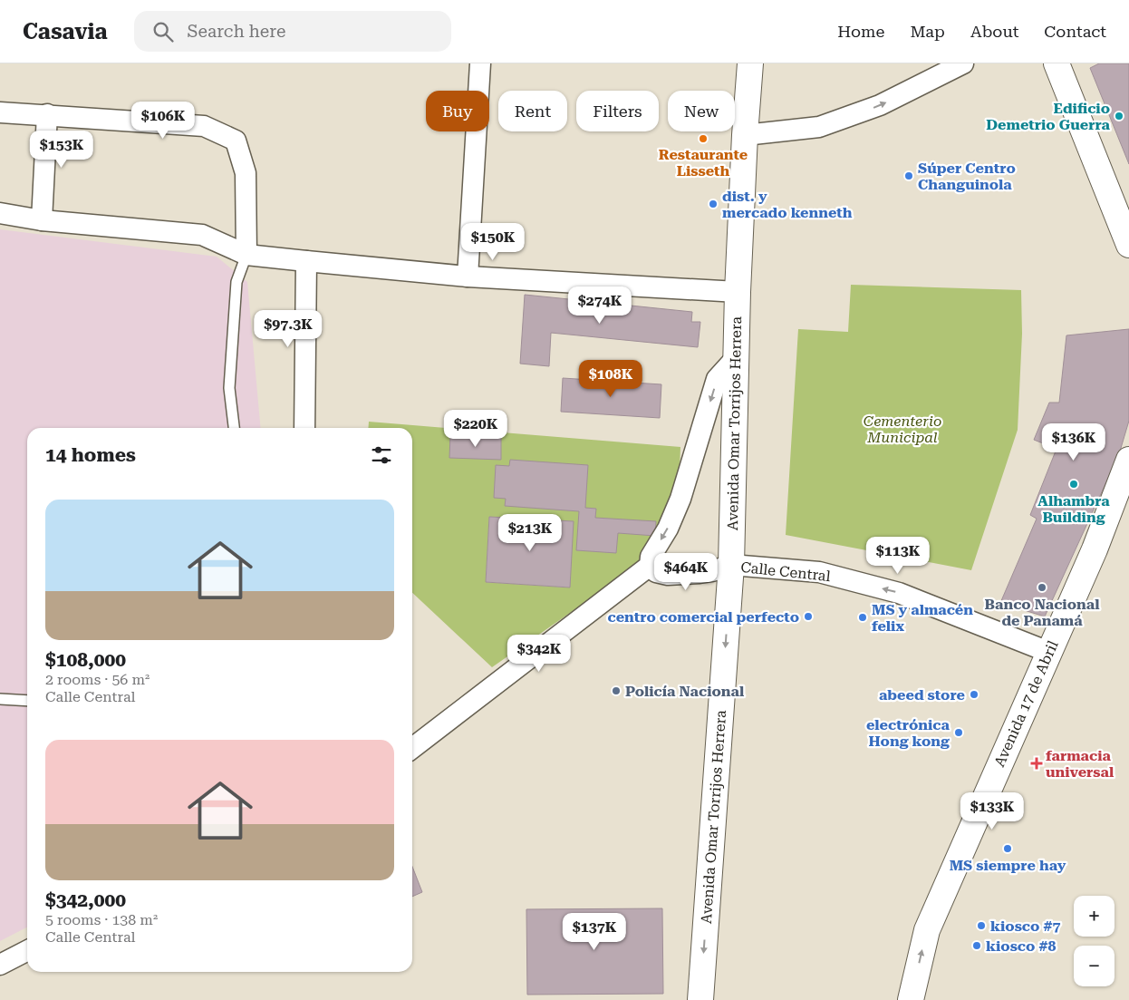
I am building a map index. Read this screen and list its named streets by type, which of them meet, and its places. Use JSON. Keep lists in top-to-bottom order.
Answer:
{
  "streets": {
    "main road": ["Avenida Omar Torrijos Herrera", "Avenida 17 de Abril"],
    "street": ["Calle Central"]
  },
  "crossings": [
    ["Avenida Omar Torrijos Herrera", "Calle Central"],
    ["Calle Central", "Avenida 17 de Abril"]
  ],
  "one_way": ["Avenida Omar Torrijos Herrera", "Calle Central", "Avenida 17 de Abril"],
  "parks": ["Cementerio Municipal"],
  "places": {
    "other": [
      "Edificio Demetrio Guerra",
      "Restaurante Lisseth",
      "Súper Centro Changuinola",
      "dist. y mercado kenneth",
      "Alhambra Building",
      "Banco Nacional de Panamá",
      "centro comercial perfecto",
      "MS y almacén felix",
      "Policía Nacional",
      "abeed store",
      "electrónica Hong kong",
      "MS siempre hay",
      "kiosco #7",
      "kiosco #8"
    ],
    "health": ["farmacia universal"]
  },
  "page": {
    "header": "Casavia",
    "search": "Search here",
    "nav": [
      "Home",
      "Map",
      "About",
      "Contact"
    ],
    "chip": [
      "Buy",
      "Rent",
      "Filters",
      "New"
    ],
    "price": [
      "$106K",
      "$153K",
      "$150K",
      "$274K",
      "$97.3K",
      "$108K",
      "$220K",
      "$136K",
      "$213K",
      "$113K",
      "$464K",
      "$342K",
      "$133K",
      "$137K"
    ],
    "heading": "14 homes",
    "list": [
      {
        "name": "$108,000",
        "note": "2 rooms · 56 m² · Calle Central"
      },
      {
        "name": "$342,000",
        "note": "5 rooms · 138 m² · Calle Central"
      }
    ],
    "map_buttons": ["+", "−"]
  }
}
